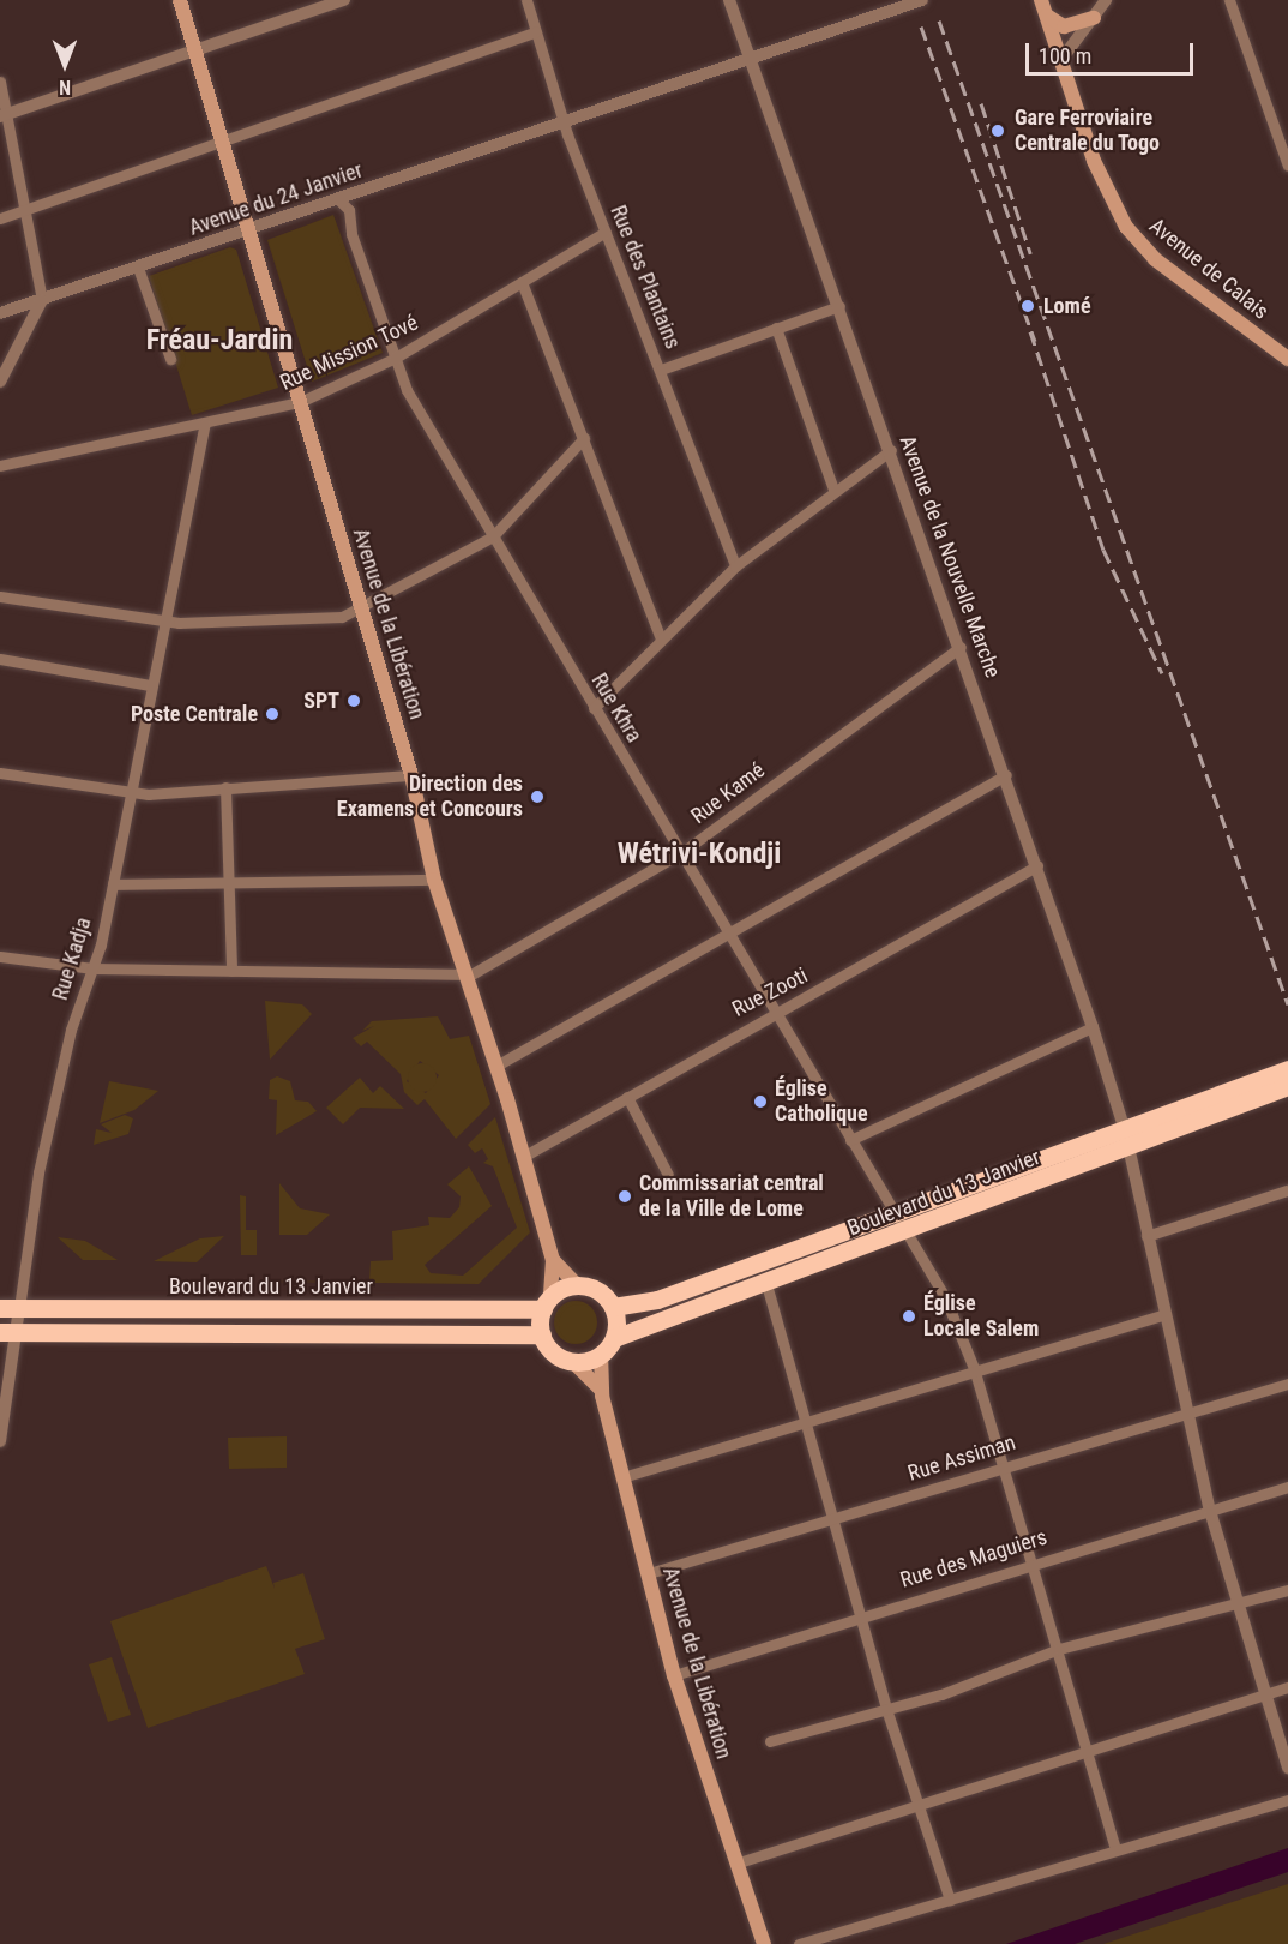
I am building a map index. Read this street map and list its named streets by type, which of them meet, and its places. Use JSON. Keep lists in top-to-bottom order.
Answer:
{
  "streets": {
    "highway": ["Boulevard du 13 Janvier"],
    "main road": ["Avenue de Calais", "Avenue de la Libération"],
    "street": [
      "Avenue du 24 Janvier",
      "Rue des Plantains",
      "Rue Mission Tové",
      "Avenue de la Nouvelle Marche",
      "Rue Khra",
      "Rue Kamé",
      "Rue Kadja",
      "Rue Zooti",
      "Rue Assiman",
      "Rue des Maguiers"
    ]
  },
  "crossings": [
    ["Avenue du 24 Janvier", "Rue des Plantains"],
    ["Avenue du 24 Janvier", "Avenue de la Nouvelle Marche"],
    ["Avenue du 24 Janvier", "Avenue de la Libération"],
    ["Avenue du 24 Janvier", "Rue Khra"],
    ["Rue des Plantains", "Rue Mission Tové"],
    ["Rue Mission Tové", "Avenue de la Libération"],
    ["Rue Mission Tové", "Rue Khra"],
    ["Rue Mission Tové", "Rue Kadja"],
    ["Avenue de la Nouvelle Marche", "Rue Kamé"],
    ["Avenue de la Nouvelle Marche", "Rue Zooti"],
    ["Avenue de la Nouvelle Marche", "Boulevard du 13 Janvier"],
    ["Avenue de la Nouvelle Marche", "Rue Assiman"],
    ["Avenue de la Nouvelle Marche", "Rue des Maguiers"],
    ["Avenue de la Libération", "Rue Kamé"],
    ["Avenue de la Libération", "Rue Zooti"],
    ["Avenue de la Libération", "Boulevard du 13 Janvier"],
    ["Avenue de la Libération", "Rue Assiman"],
    ["Avenue de la Libération", "Rue des Maguiers"],
    ["Rue Khra", "Rue Kamé"],
    ["Rue Khra", "Rue Zooti"],
    ["Rue Khra", "Boulevard du 13 Janvier"],
    ["Rue Khra", "Rue Assiman"],
    ["Rue Khra", "Rue des Maguiers"],
    ["Rue Kadja", "Boulevard du 13 Janvier"]
  ],
  "districts": ["Fréau-Jardin", "Wétrivi-Kondji"],
  "places": [
    "Gare Ferroviaire Centrale du Togo",
    "Lomé",
    "SPT",
    "Poste Centrale",
    "Direction des Examens et Concours",
    "Église Catholique",
    "Commissariat central de la Ville de Lome",
    "Église Locale Salem"
  ],
  "scale_bar": "100 m",
  "north": "bottom"
}
